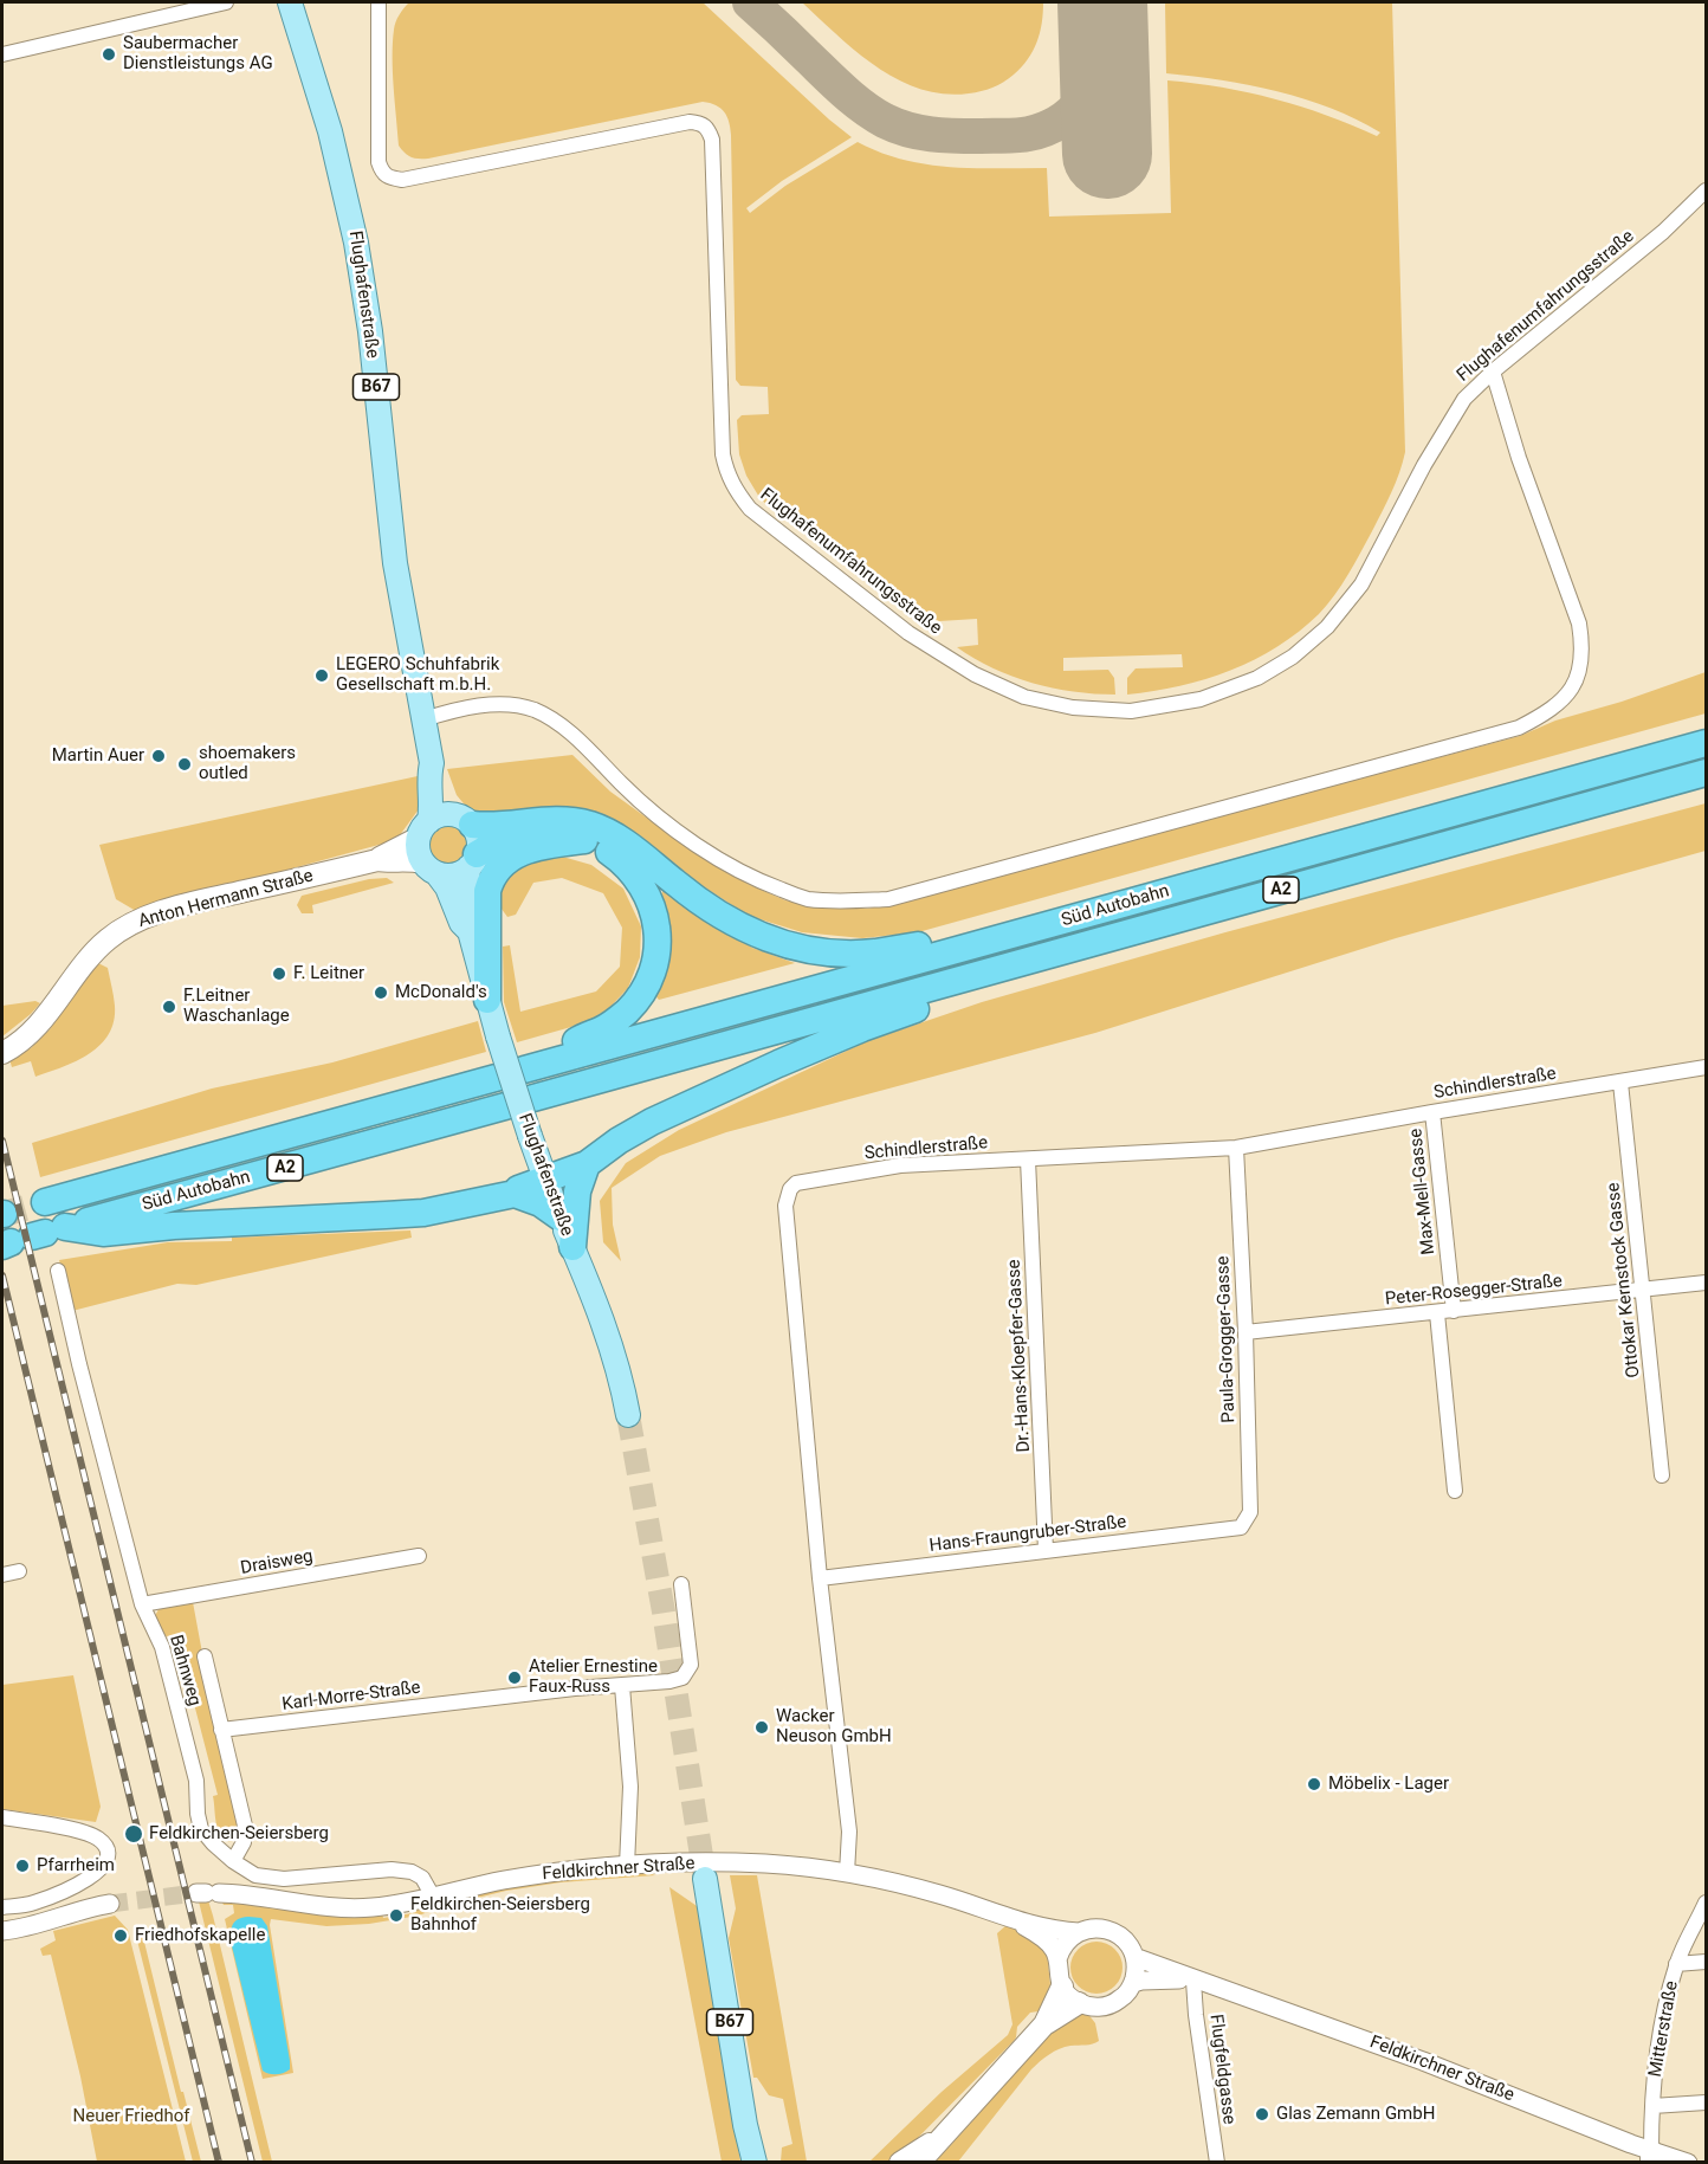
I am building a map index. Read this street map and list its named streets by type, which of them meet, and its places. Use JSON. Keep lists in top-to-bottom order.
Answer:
{
  "streets": {
    "highway": ["A2", "Süd Autobahn"],
    "main road": ["Flughafenstraße", "B67", "Anton Hermann Straße"],
    "street": [
      "Flughafenumfahrungsstraße",
      "Schindlerstraße",
      "Max-Mell-Gasse",
      "Ottokar Kernstock Gasse",
      "Peter-Rosegger-Straße",
      "Paula-Grogger-Gasse",
      "Dr.-Hans-Kloepfer-Gasse",
      "Hans-Fraungruber-Straße",
      "Draisweg",
      "Bahnweg",
      "Karl-Morre-Straße",
      "Feldkirchner Straße",
      "Mitterstraße",
      "Flugfeldgasse"
    ]
  },
  "crossings": [
    ["Flughafenstraße", "Anton Hermann Straße"],
    ["Schindlerstraße", "Max-Mell-Gasse"],
    ["Schindlerstraße", "Ottokar Kernstock Gasse"],
    ["Schindlerstraße", "Paula-Grogger-Gasse"],
    ["Schindlerstraße", "Dr.-Hans-Kloepfer-Gasse"],
    ["Schindlerstraße", "Hans-Fraungruber-Straße"],
    ["Schindlerstraße", "Feldkirchner Straße"],
    ["Max-Mell-Gasse", "Peter-Rosegger-Straße"],
    ["Ottokar Kernstock Gasse", "Peter-Rosegger-Straße"],
    ["Peter-Rosegger-Straße", "Paula-Grogger-Gasse"],
    ["Paula-Grogger-Gasse", "Hans-Fraungruber-Straße"],
    ["Dr.-Hans-Kloepfer-Gasse", "Hans-Fraungruber-Straße"],
    ["Draisweg", "Bahnweg"],
    ["Bahnweg", "Feldkirchner Straße"],
    ["Feldkirchner Straße", "Mitterstraße"],
    ["Feldkirchner Straße", "Flugfeldgasse"]
  ],
  "parks": ["Neuer Friedhof"],
  "places": [
    "Saubermacher Dienstleistungs AG",
    "LEGERO Schuhfabrik Gesellschaft m.b.H.",
    "Martin Auer",
    "shoemakers outled",
    "F. Leitner",
    "McDonald's",
    "F.Leitner Waschanlage",
    "Atelier Ernestine Faux-Russ",
    "Wacker Neuson GmbH",
    "Möbelix - Lager",
    "Feldkirchen-Seiersberg",
    "Pfarrheim",
    "Feldkirchen-Seiersberg Bahnhof",
    "Friedhofskapelle",
    "Glas Zemann GmbH"
  ]
}
